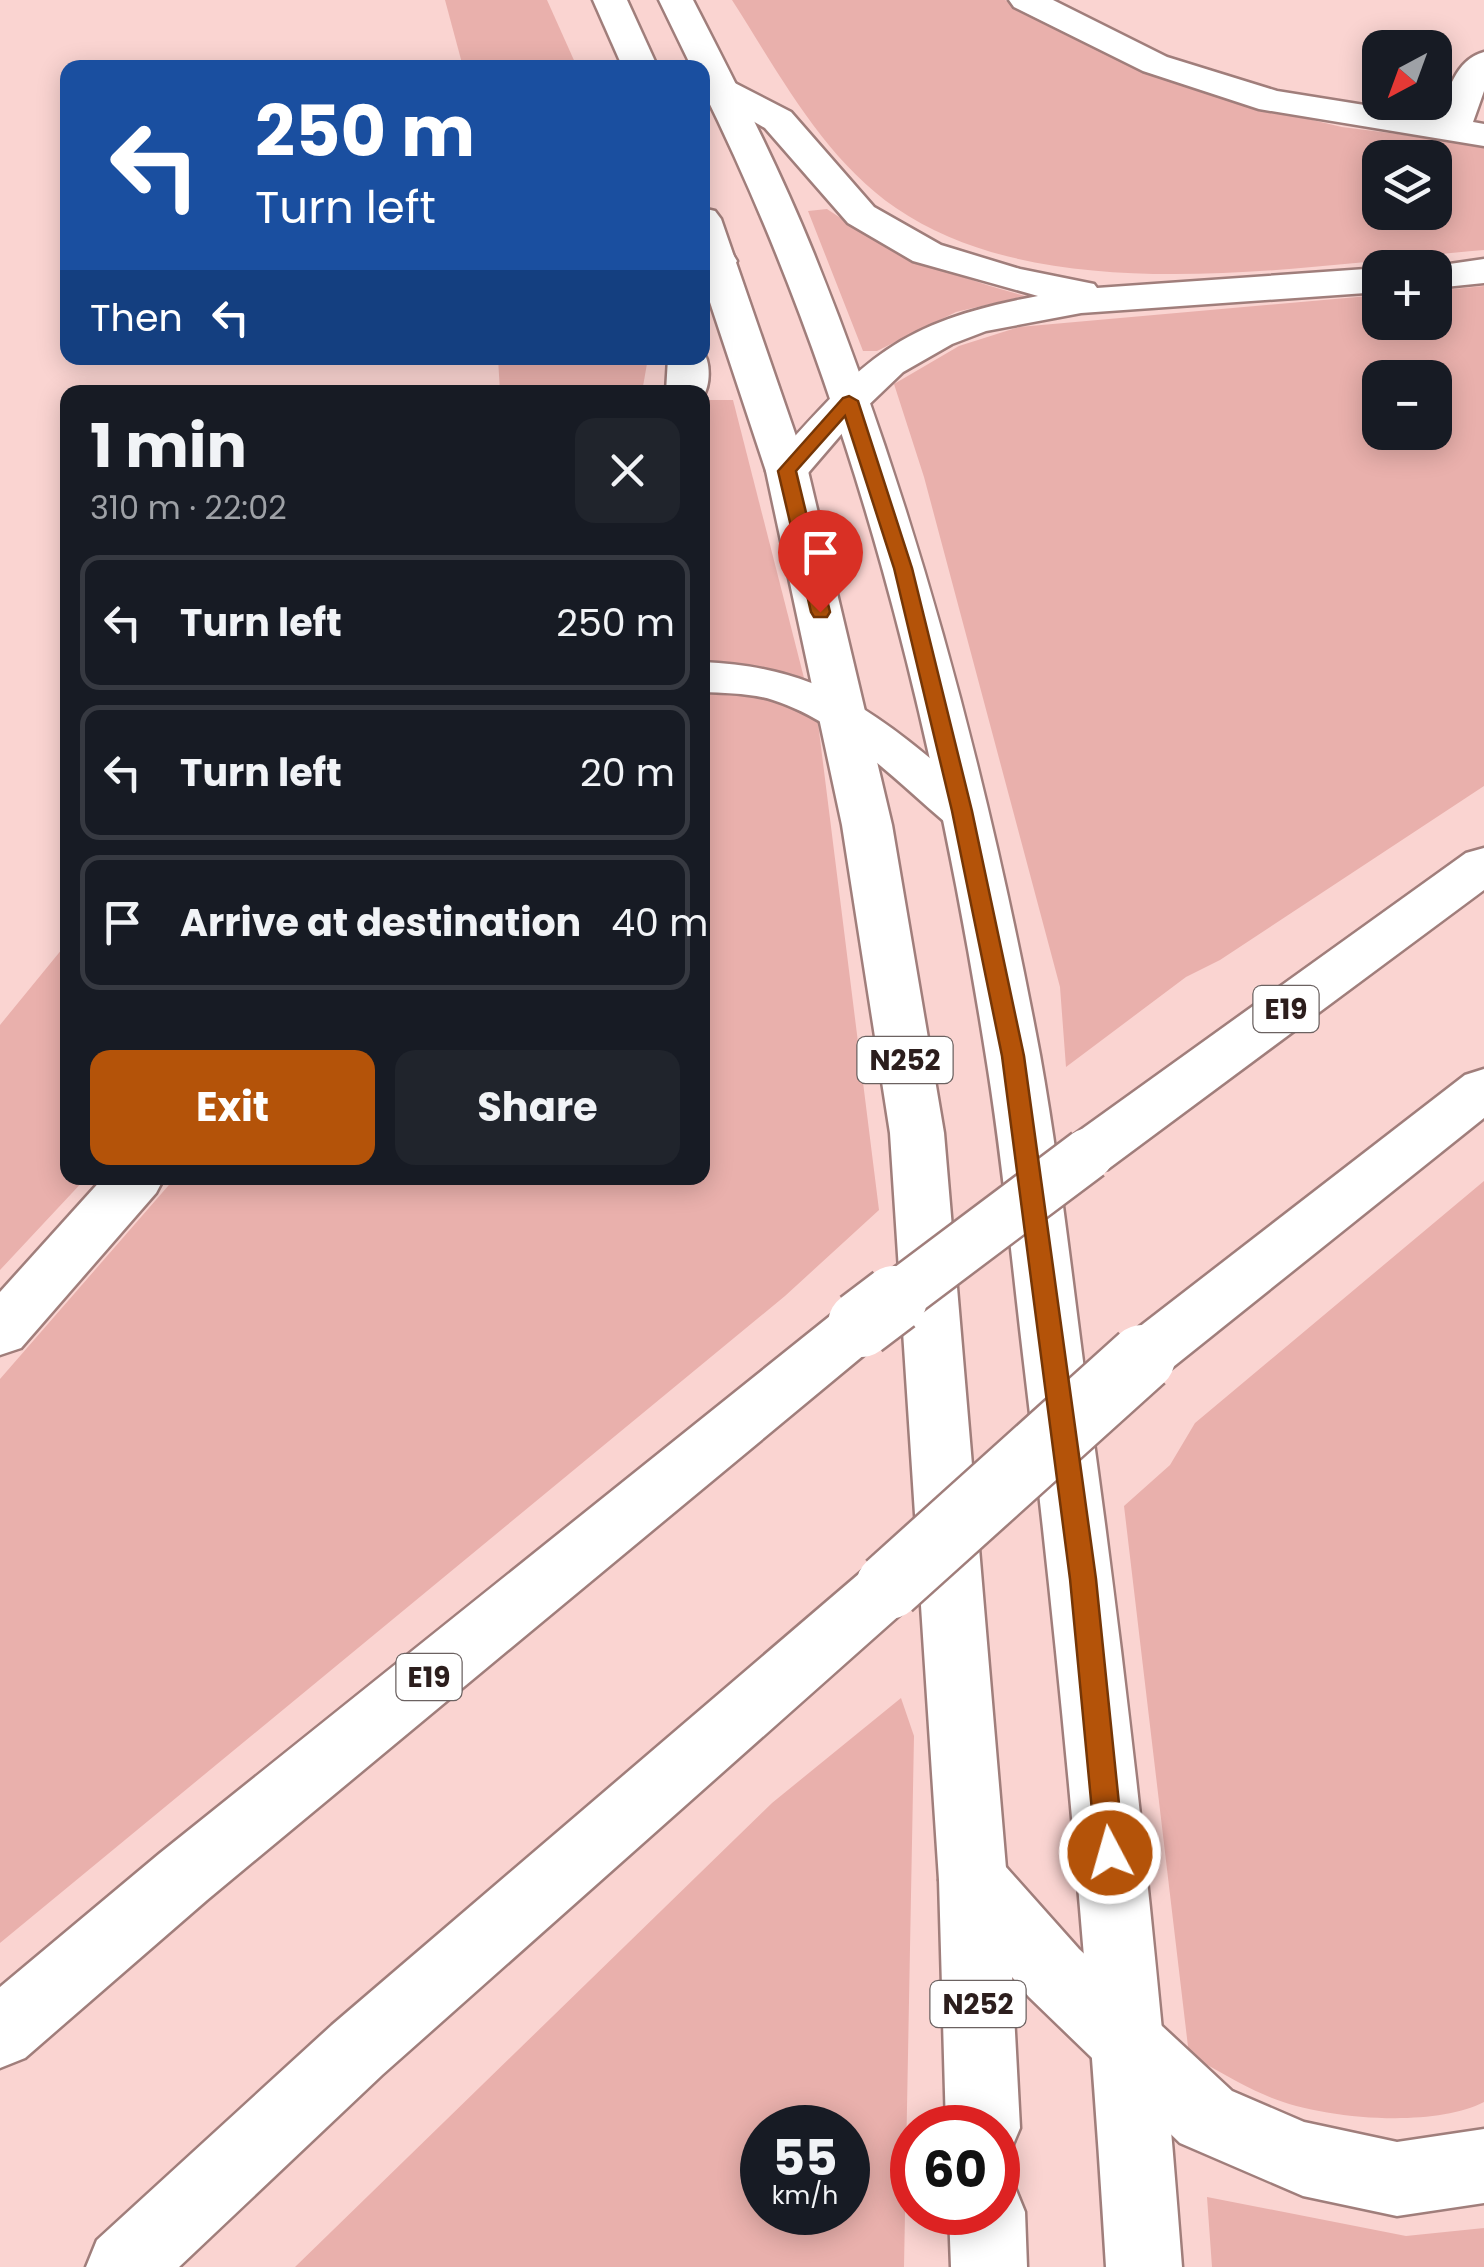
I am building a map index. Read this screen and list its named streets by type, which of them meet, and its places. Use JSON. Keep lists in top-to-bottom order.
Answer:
{
  "streets": {
    "main road": ["E19", "N252"]
  },
  "north": "bottom left",
  "page": {
    "map_buttons": ["+", "−"],
    "turn": ["250 m", "Turn left"],
    "then": "Then",
    "heading": ["1 min", "310 m · 22:02"],
    "list": [
      {
        "name": "Turn left",
        "value": "250 m"
      },
      {
        "name": "Turn left",
        "value": "20 m"
      },
      {
        "name": "Arrive at destination",
        "value": "40 m"
      }
    ],
    "buttons": ["Exit", "Share"],
    "speed": "55 km/h",
    "limit": "60"
  }
}
